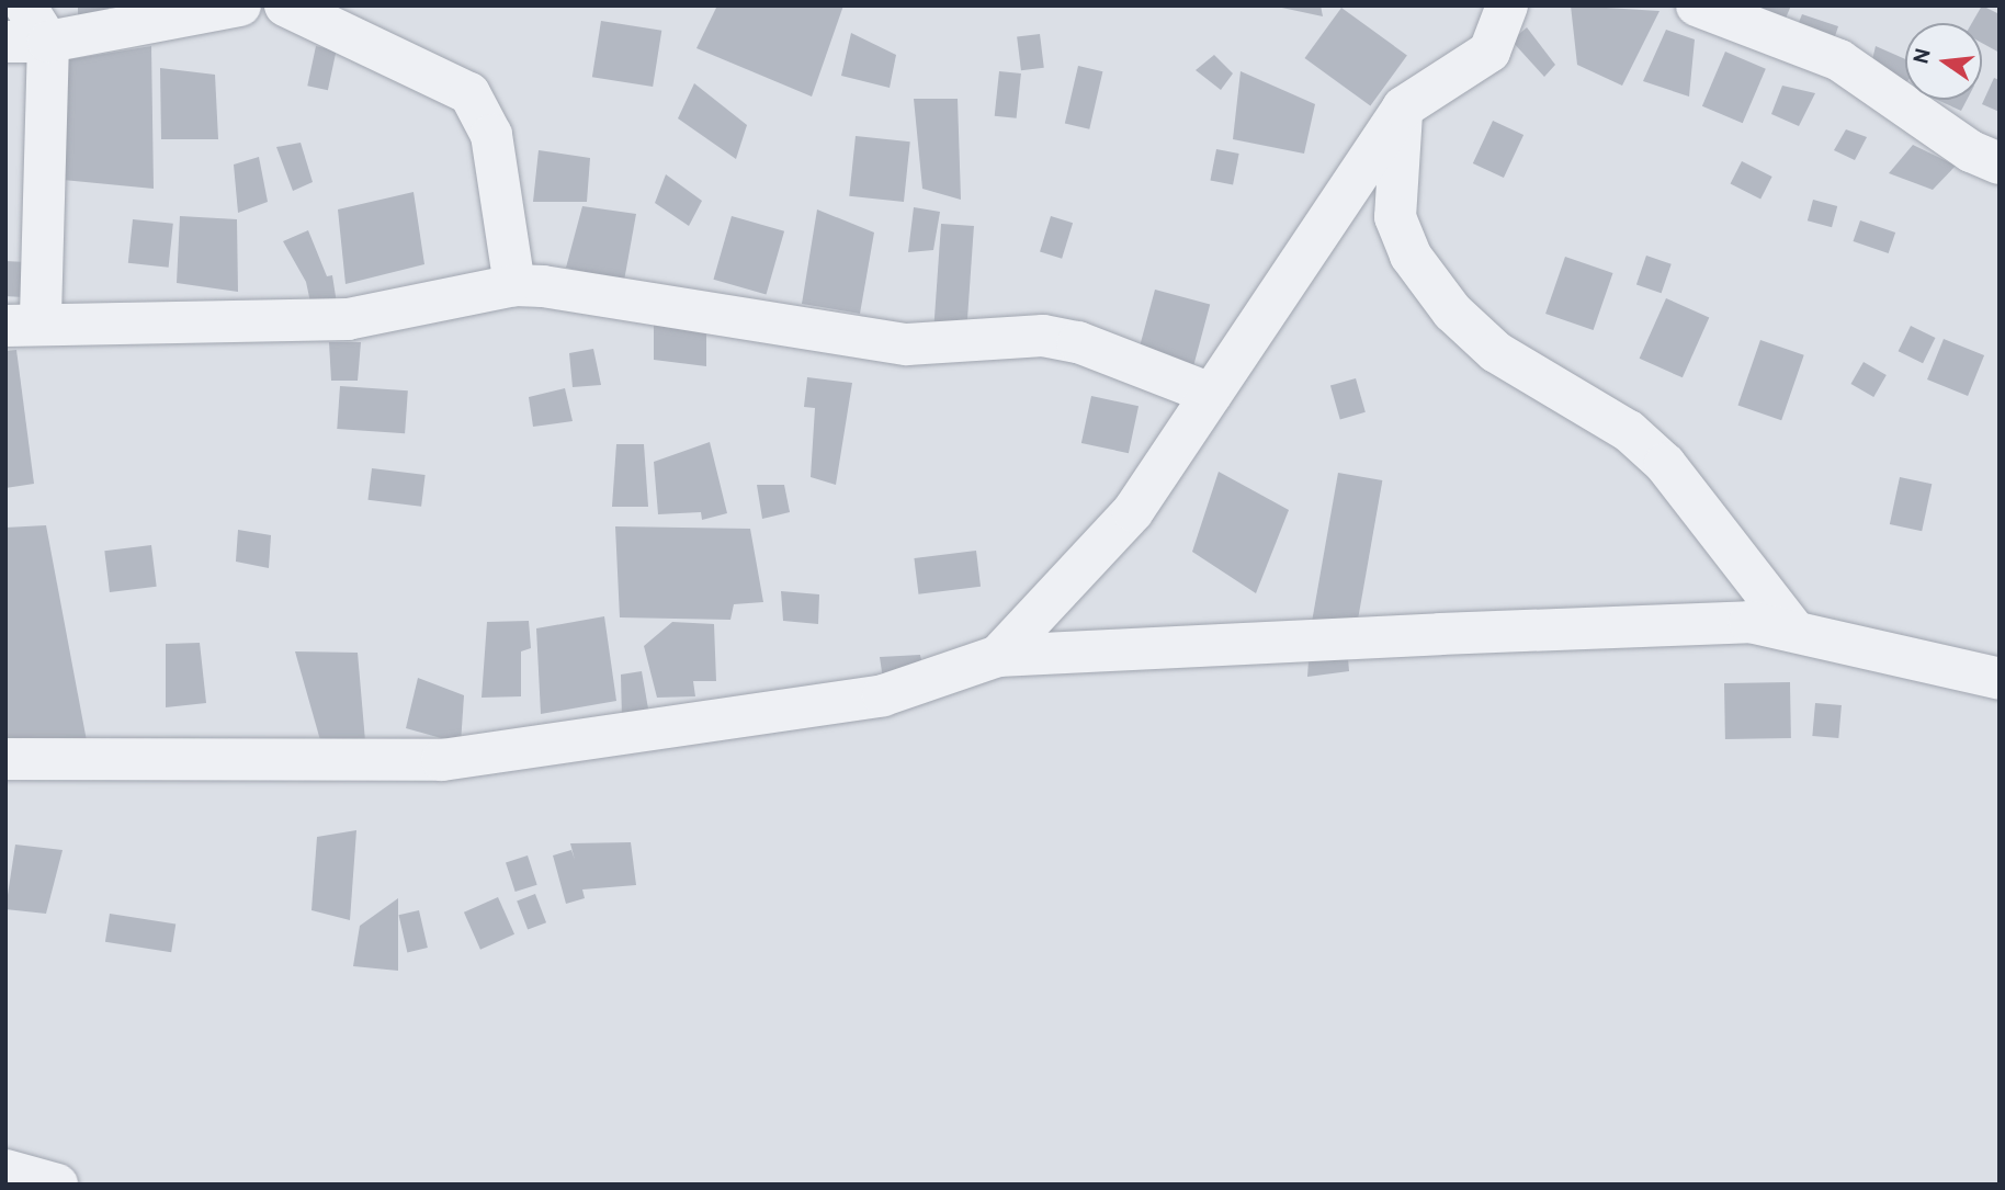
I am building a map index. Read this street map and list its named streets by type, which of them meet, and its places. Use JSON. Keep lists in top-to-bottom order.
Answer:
{
  "north": "left"
}
